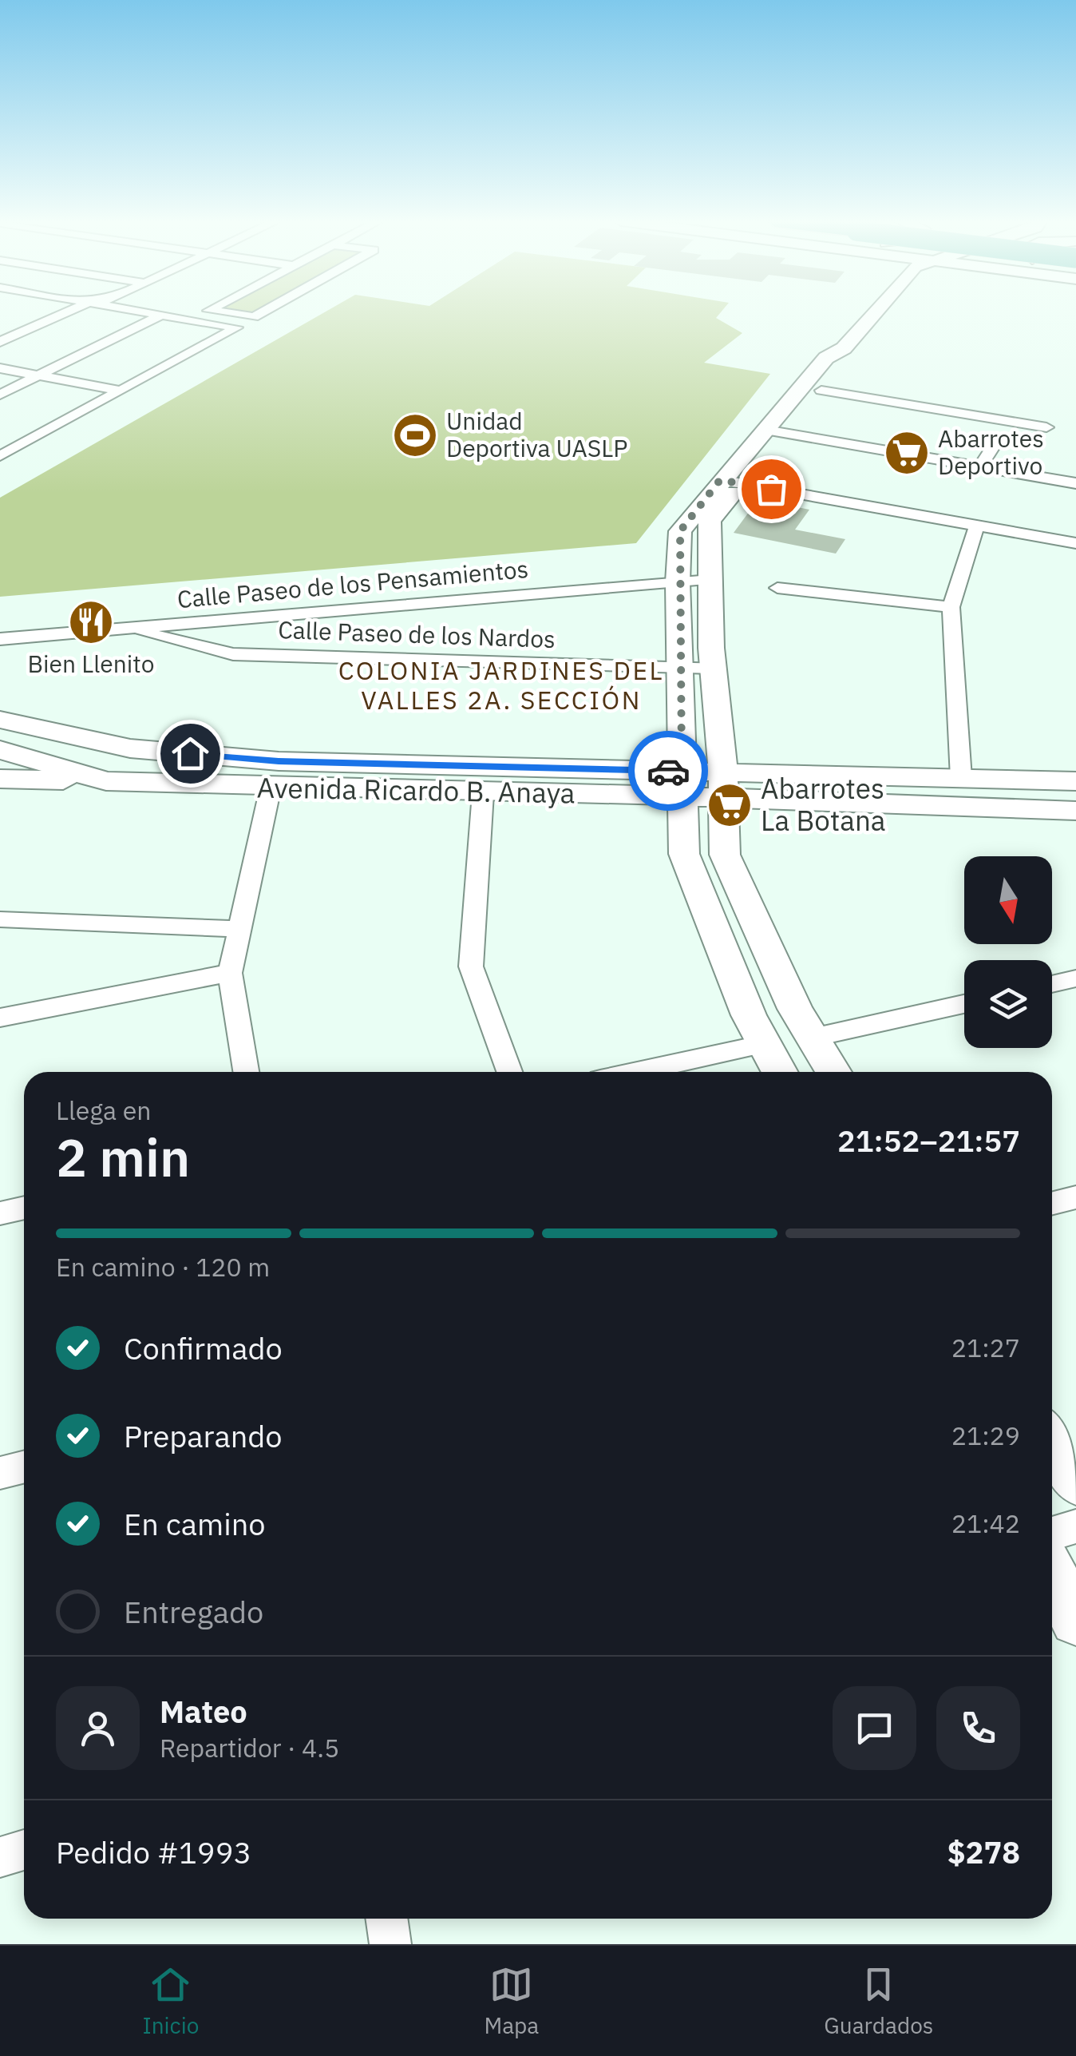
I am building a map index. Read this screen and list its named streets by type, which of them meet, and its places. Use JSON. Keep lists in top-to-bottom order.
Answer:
{
  "streets": {
    "main road": ["Avenida Ricardo B. Anaya"],
    "street": ["Calle Paseo de los Pensamientos", "Calle Paseo de los Nardos"]
  },
  "crossings": [
    ["Calle Paseo de los Pensamientos", "Calle Paseo de los Nardos"]
  ],
  "districts": ["COLONIA JARDINES DEL VALLES 2A. SECCIÓN"],
  "places": {
    "sports": ["Unidad Deportiva UASLP"],
    "supermarket": ["Abarrotes Deportivo", "Abarrotes La Botana"],
    "restaurant": ["Bien Llenito"]
  },
  "north": "bottom",
  "page": {
    "heading": ["2 min", "Llega en", "21:52–21:57"],
    "panel": [
      "Mateo",
      "Repartidor · 4.5",
      "Pedido #1993",
      "$278"
    ],
    "bar": "En camino · 120 m",
    "list": [
      ["Confirmado", "21:27"],
      ["Preparando", "21:29"],
      ["En camino", "21:42"],
      "Entregado"
    ],
    "tabs": ["Inicio", "Mapa", "Guardados"]
  }
}
